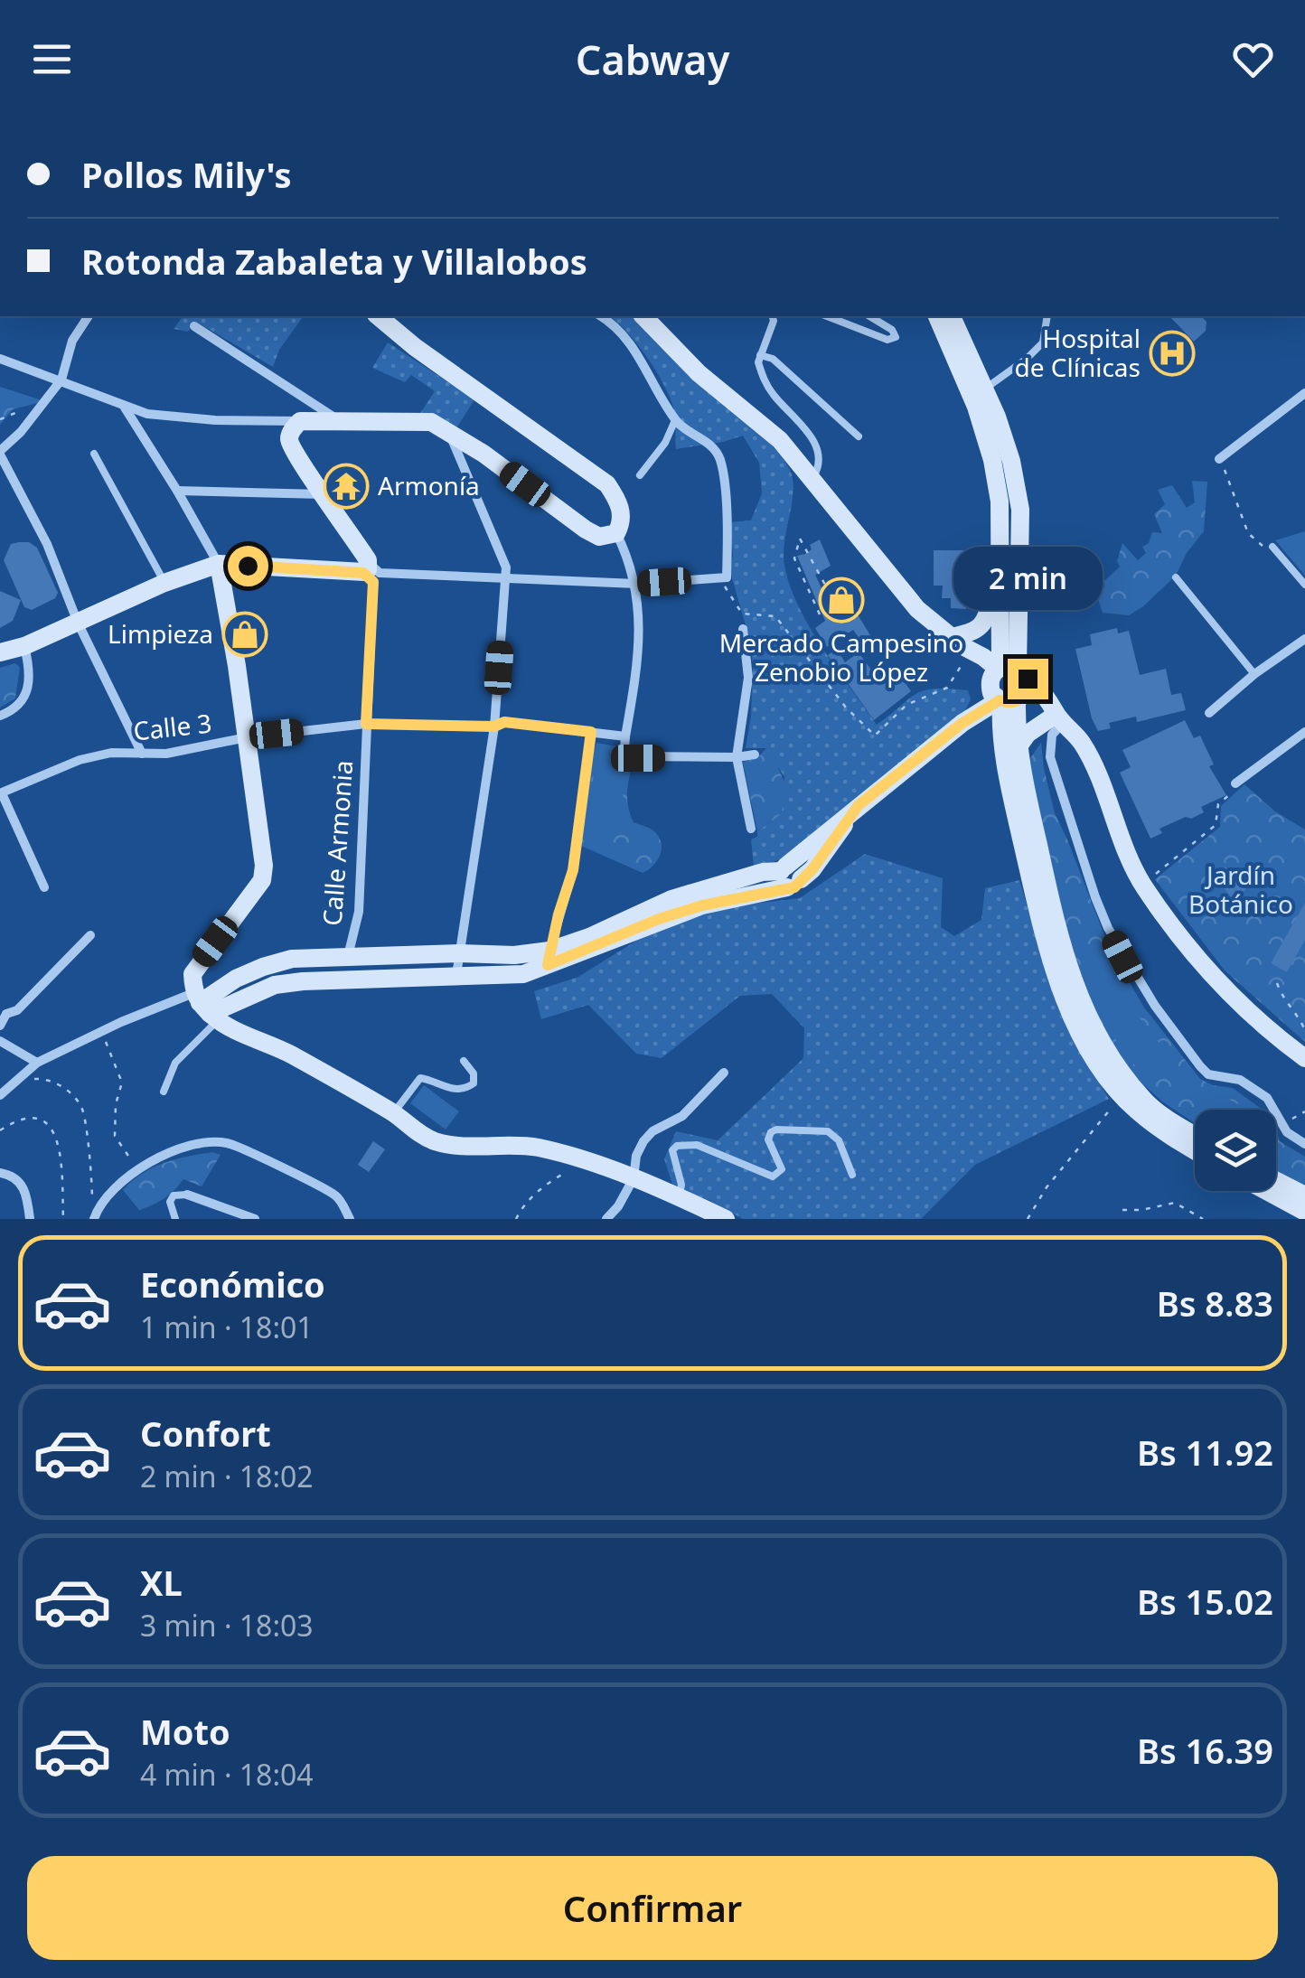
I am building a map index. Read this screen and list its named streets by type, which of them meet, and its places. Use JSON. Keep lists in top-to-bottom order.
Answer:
{
  "streets": {
    "street": ["Calle 3", "Calle Armonia"]
  },
  "crossings": [
    ["Calle 3", "Calle Armonia"]
  ],
  "parks": ["Jardín Botánico"],
  "places": {
    "hospital": ["Hospital de Clínicas"],
    "temple": ["Armonía"],
    "shop": ["Mercado Campesino Zenobio López", "Limpieza"]
  },
  "page": {
    "header": "Cabway",
    "banner": ["Pollos Mily's", "Rotonda Zabaleta y Villalobos"],
    "bubble": "2 min",
    "list": [
      {
        "name": "Económico",
        "note": "1 min · 18:01",
        "value": "Bs 8.83"
      },
      {
        "name": "Confort",
        "note": "2 min · 18:02",
        "value": "Bs 11.92"
      },
      {
        "name": "XL",
        "note": "3 min · 18:03",
        "value": "Bs 15.02"
      },
      {
        "name": "Moto",
        "note": "4 min · 18:04",
        "value": "Bs 16.39"
      }
    ],
    "buttons": "Confirmar"
  }
}
